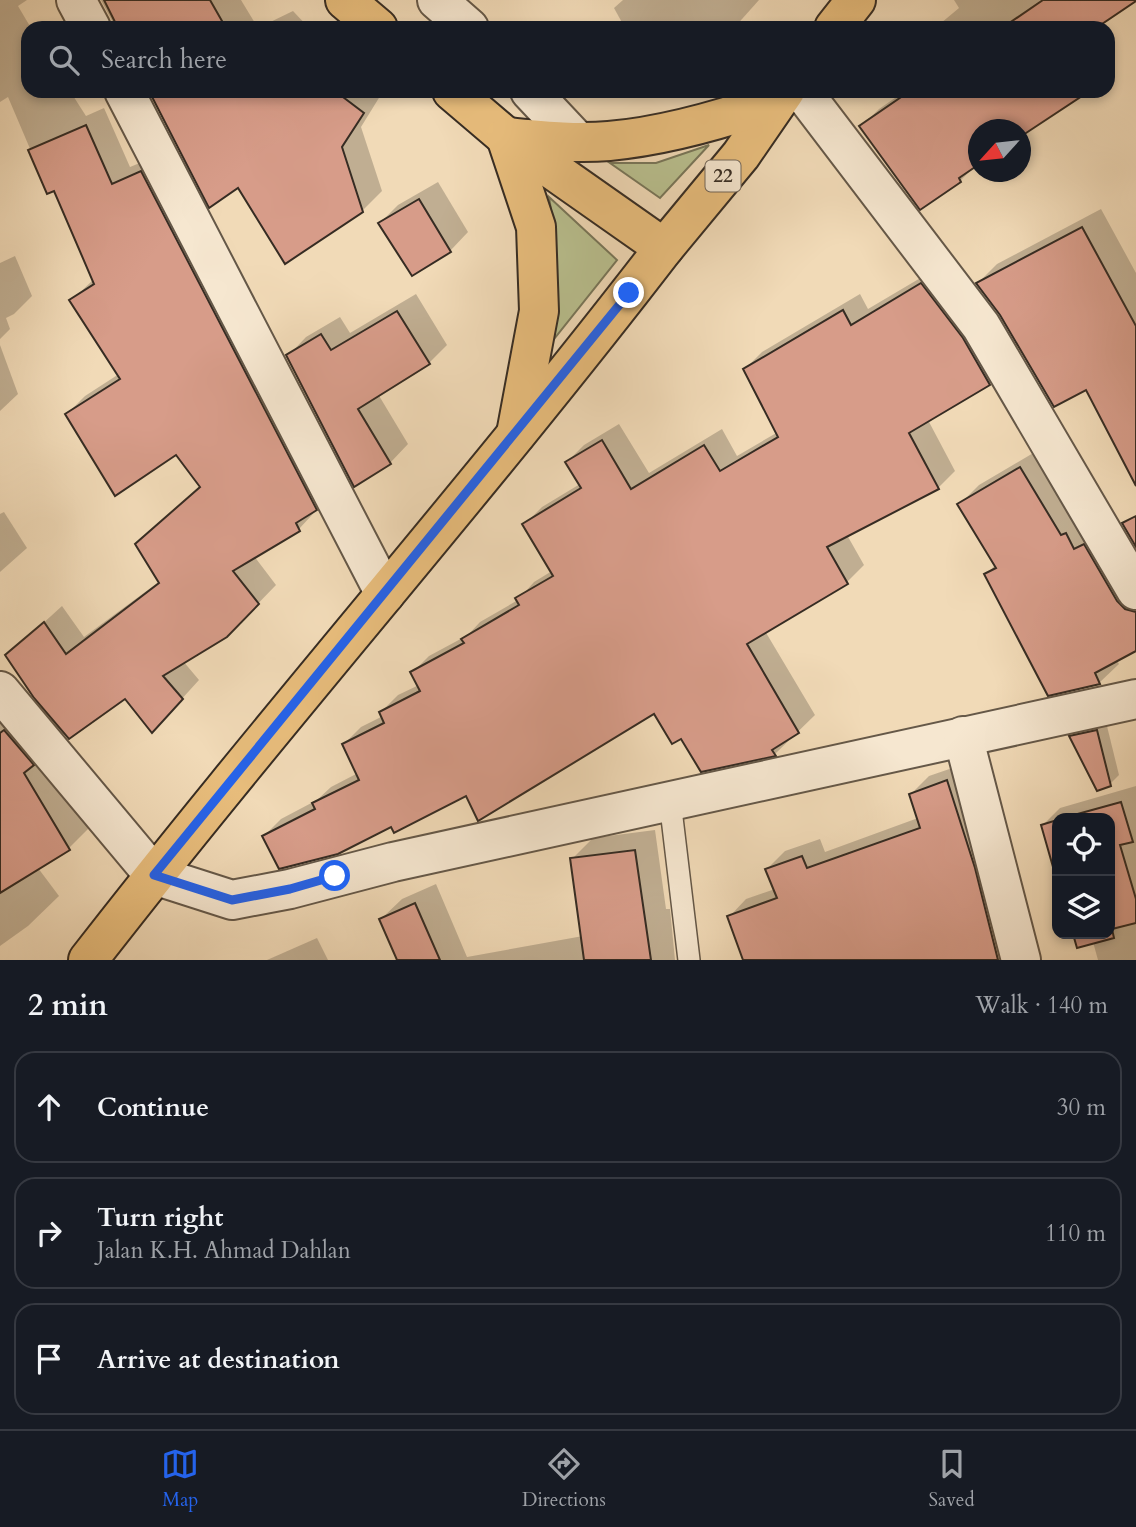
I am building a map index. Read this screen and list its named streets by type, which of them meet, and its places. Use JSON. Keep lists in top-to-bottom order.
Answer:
{
  "streets": {
    "main road": ["22"]
  },
  "north": "bottom left",
  "page": {
    "search": "Search here",
    "heading": ["2 min", "Walk · 140 m"],
    "list": [
      ["Continue", "30 m"],
      ["Turn right", "Jalan K.H. Ahmad Dahlan", "110 m"],
      "Arrive at destination"
    ],
    "nav": ["Map", "Directions", "Saved"]
  }
}
